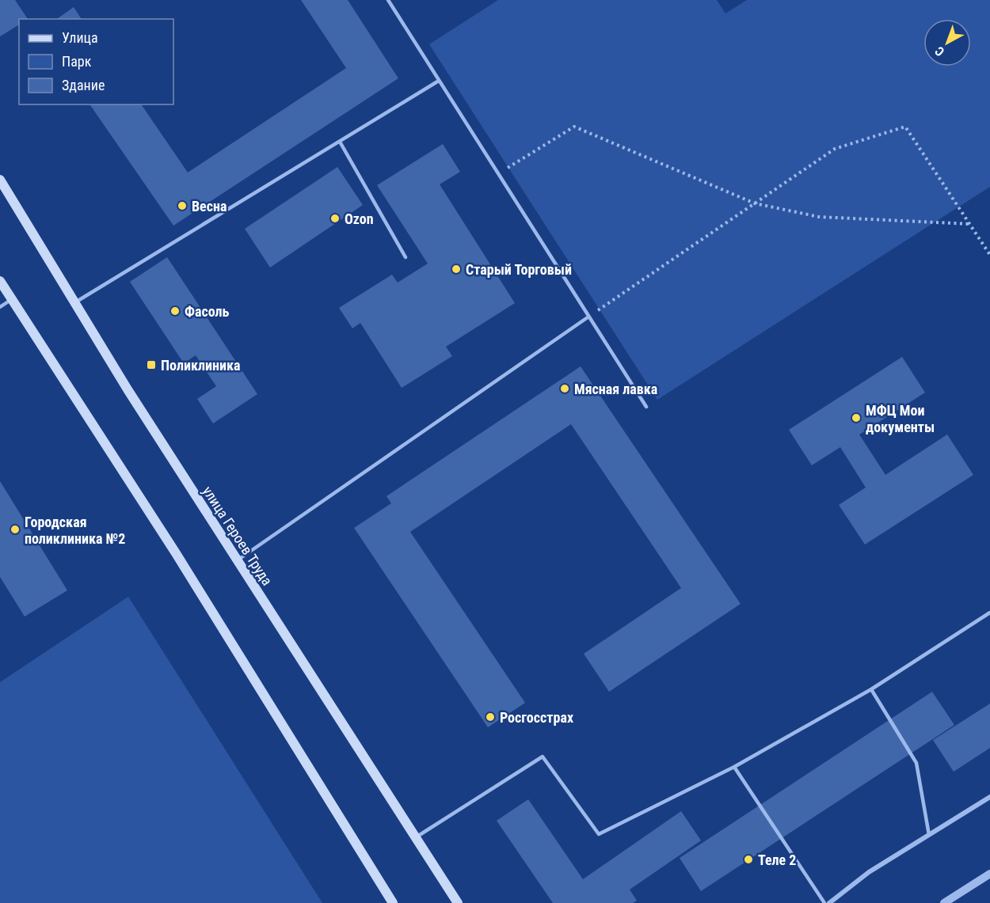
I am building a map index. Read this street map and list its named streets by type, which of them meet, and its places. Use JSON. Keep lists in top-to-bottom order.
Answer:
{
  "streets": {
    "main road": ["улица Героев Труда"]
  },
  "places": {
    "other": [
      "Весна",
      "Ozon",
      "Старый Торговый",
      "Фасоль",
      "Мясная лавка",
      "МФЦ Мои документы",
      "Городская поликлиника №2",
      "Росгосстрах",
      "Теле 2"
    ],
    "transit": ["Поликлиника"]
  },
  "legend": ["Улица", "Парк", "Здание"],
  "north": "bottom left"
}
